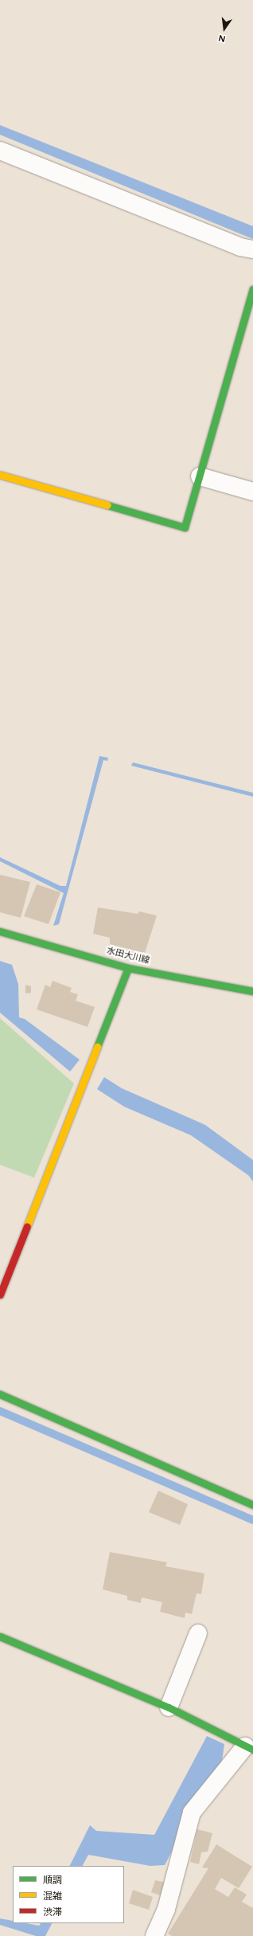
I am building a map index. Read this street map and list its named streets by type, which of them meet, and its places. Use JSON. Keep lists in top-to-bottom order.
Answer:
{
  "streets": {
    "street": ["水田大川線"]
  },
  "legend": ["順調", "混雑", "渋滞"],
  "north": "bottom"
}
